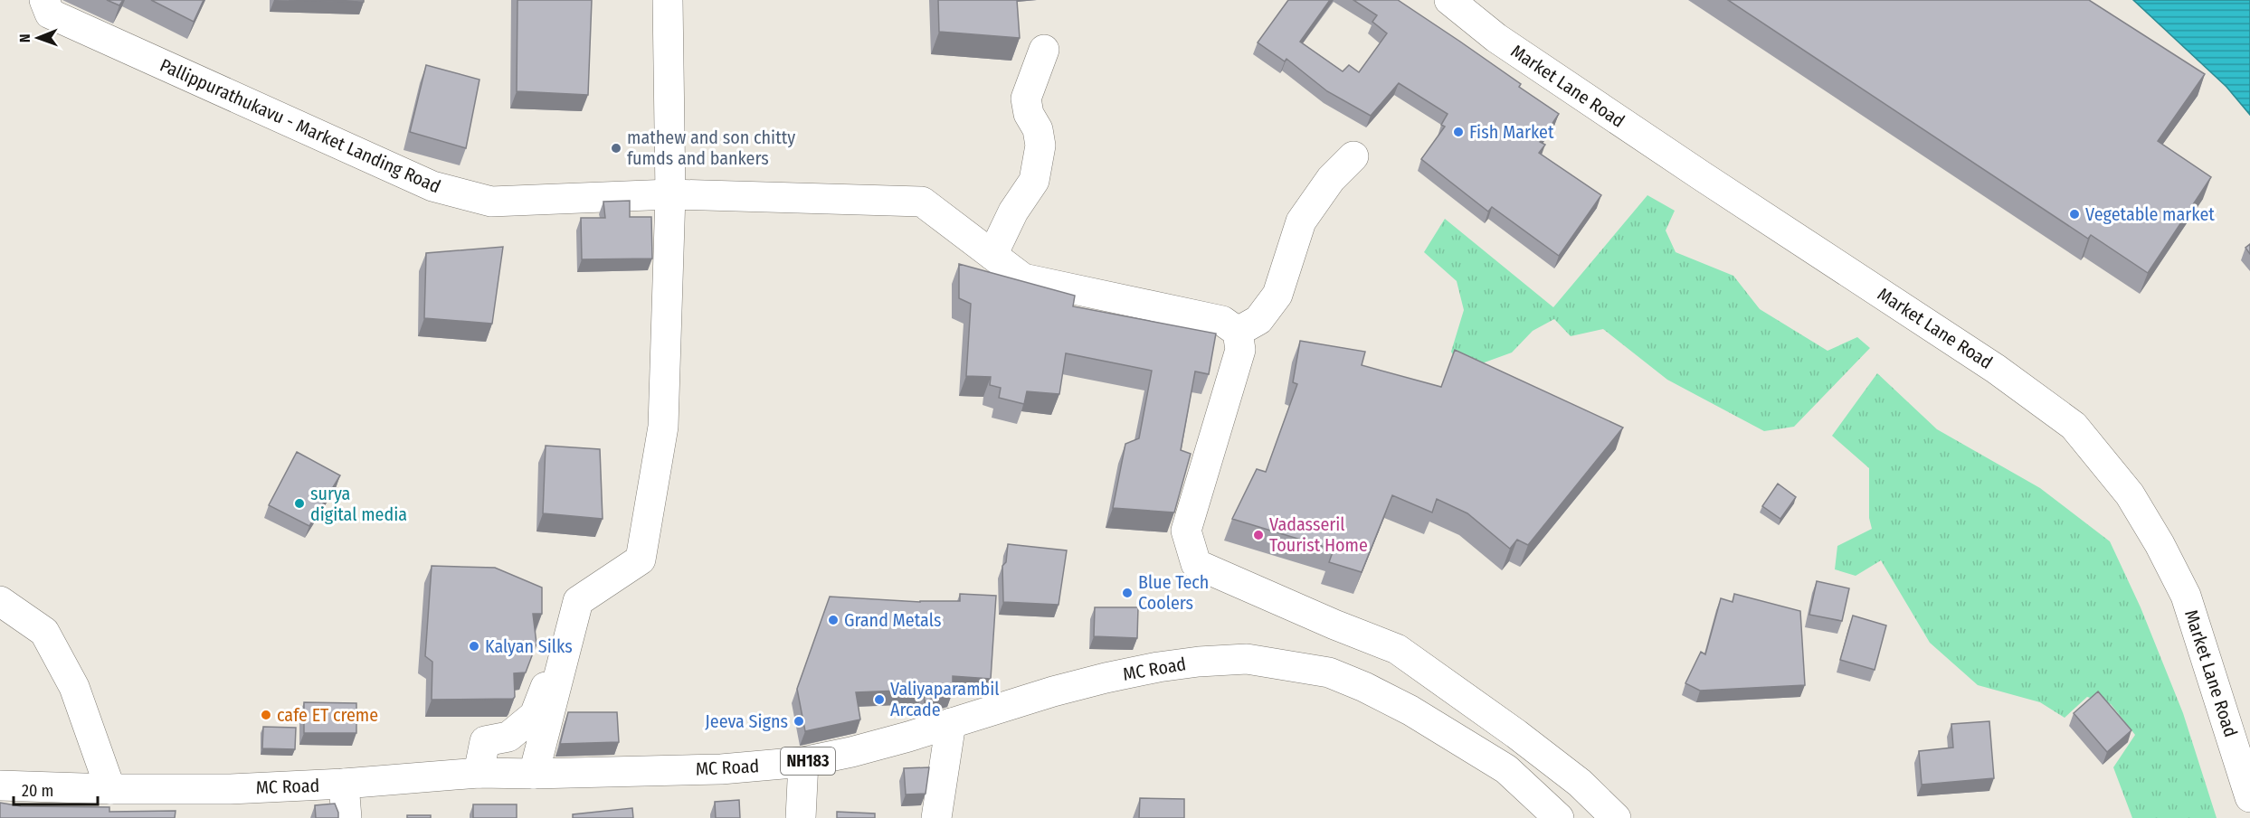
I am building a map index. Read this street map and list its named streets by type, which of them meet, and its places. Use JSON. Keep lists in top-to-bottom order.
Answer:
{
  "streets": {
    "main road": [
      "Market Lane Road",
      "Pallippurathukavu - Market Landing Road",
      "MC Road",
      "NH183"
    ]
  },
  "places": [
    "Fish Market",
    "mathew and son chitty fumds and bankers",
    "Vegetable market",
    "surya digital media",
    "Vadasseril Tourist Home",
    "Blue Tech Coolers",
    "Grand Metals",
    "Kalyan Silks",
    "Valiyaparambil Arcade",
    "cafe ET creme",
    "Jeeva Signs"
  ],
  "scale_bar": "20 m",
  "north": "left"
}
